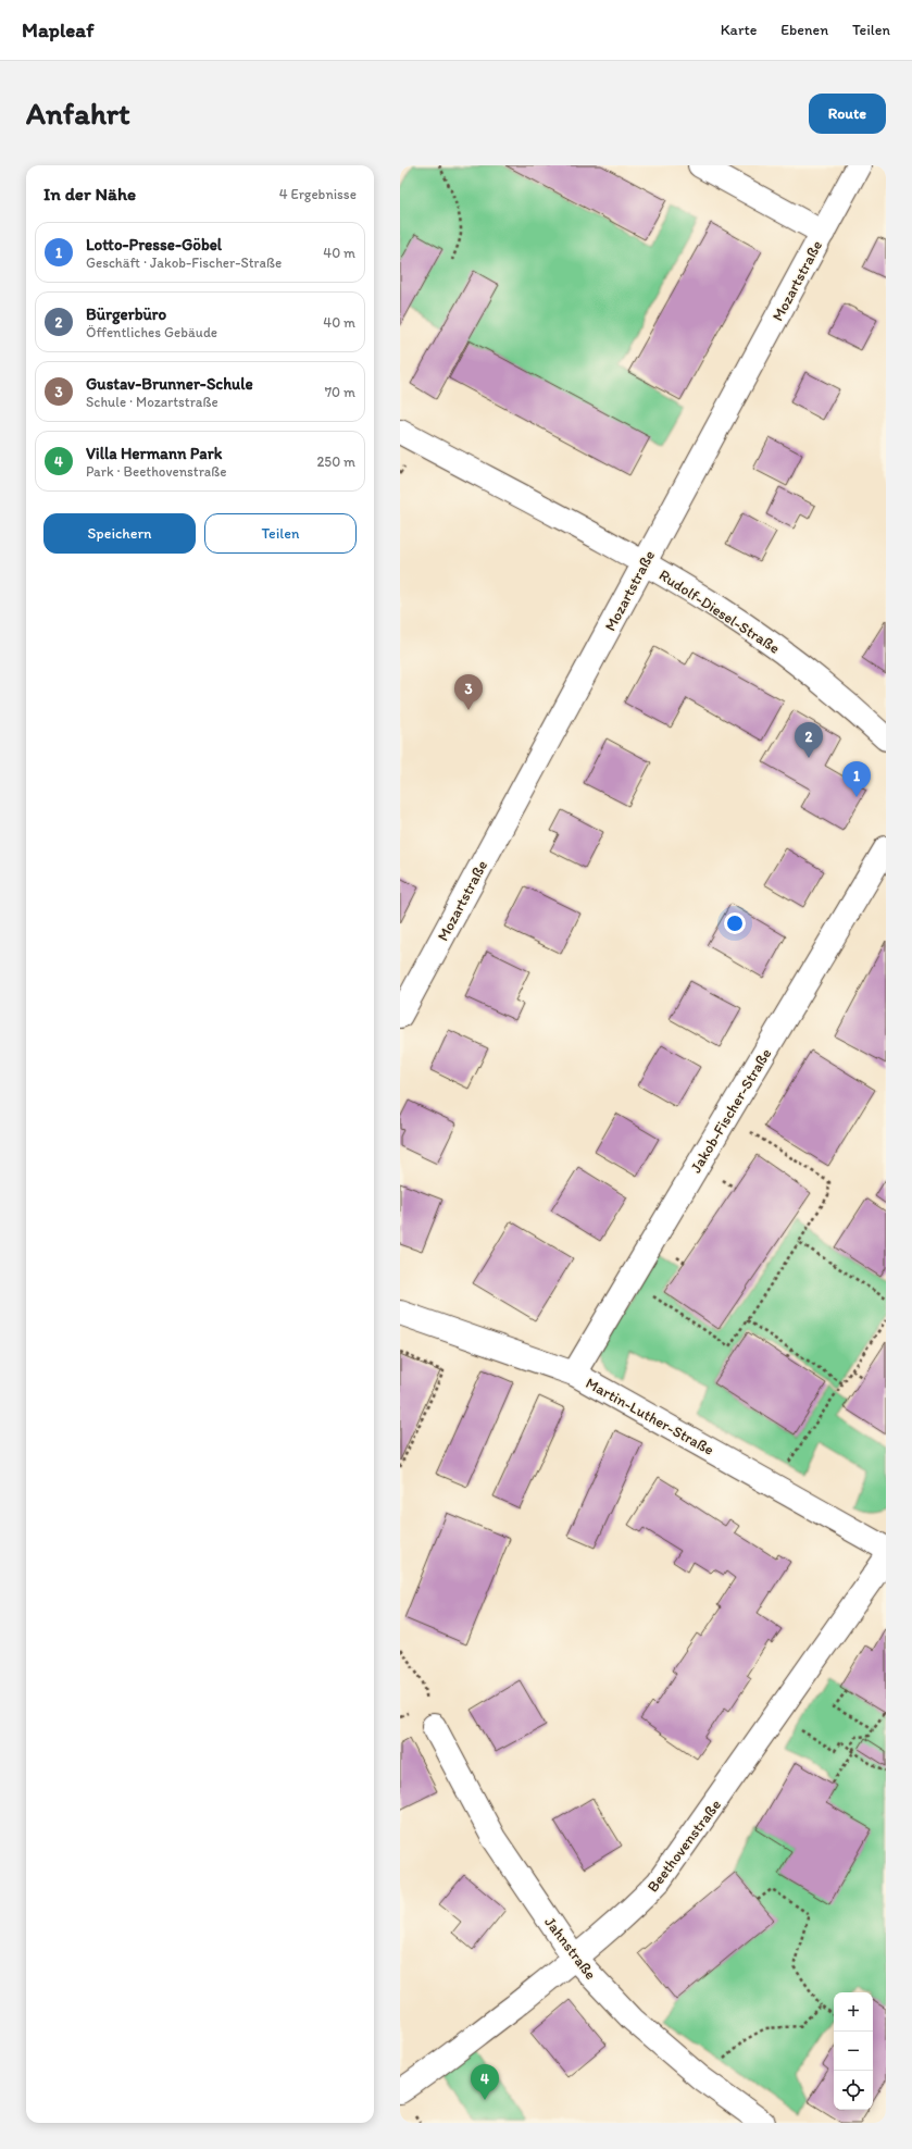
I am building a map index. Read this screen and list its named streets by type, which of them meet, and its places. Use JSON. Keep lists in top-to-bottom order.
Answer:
{
  "streets": {
    "street": [
      "Mozartstraße",
      "Rudolf-Diesel-Straße",
      "Jakob-Fischer-Straße",
      "Martin-Luther-Straße",
      "Beethovenstraße",
      "Jahnstraße"
    ]
  },
  "crossings": [
    ["Mozartstraße", "Rudolf-Diesel-Straße"],
    ["Jakob-Fischer-Straße", "Martin-Luther-Straße"],
    ["Beethovenstraße", "Jahnstraße"]
  ],
  "page": {
    "header": "Mapleaf",
    "nav": ["Karte", "Ebenen", "Teilen"],
    "buttons": [
      "Route",
      ["Speichern", "Teilen"]
    ],
    "title": "Anfahrt",
    "heading": ["In der Nähe", "4 Ergebnisse"],
    "list": [
      {
        "mark": "1",
        "name": "Lotto-Presse-Göbel",
        "note": "Geschäft · Jakob-Fischer-Straße",
        "value": "40 m"
      },
      {
        "mark": "2",
        "name": "Bürgerbüro",
        "note": "Öffentliches Gebäude",
        "value": "40 m"
      },
      {
        "mark": "3",
        "name": "Gustav-Brunner-Schule",
        "note": "Schule · Mozartstraße",
        "value": "70 m"
      },
      {
        "mark": "4",
        "name": "Villa Hermann Park",
        "note": "Park · Beethovenstraße",
        "value": "250 m"
      }
    ],
    "pins": [
      "3",
      "2",
      "1",
      "4"
    ],
    "map_buttons": ["+", "−"]
  }
}
